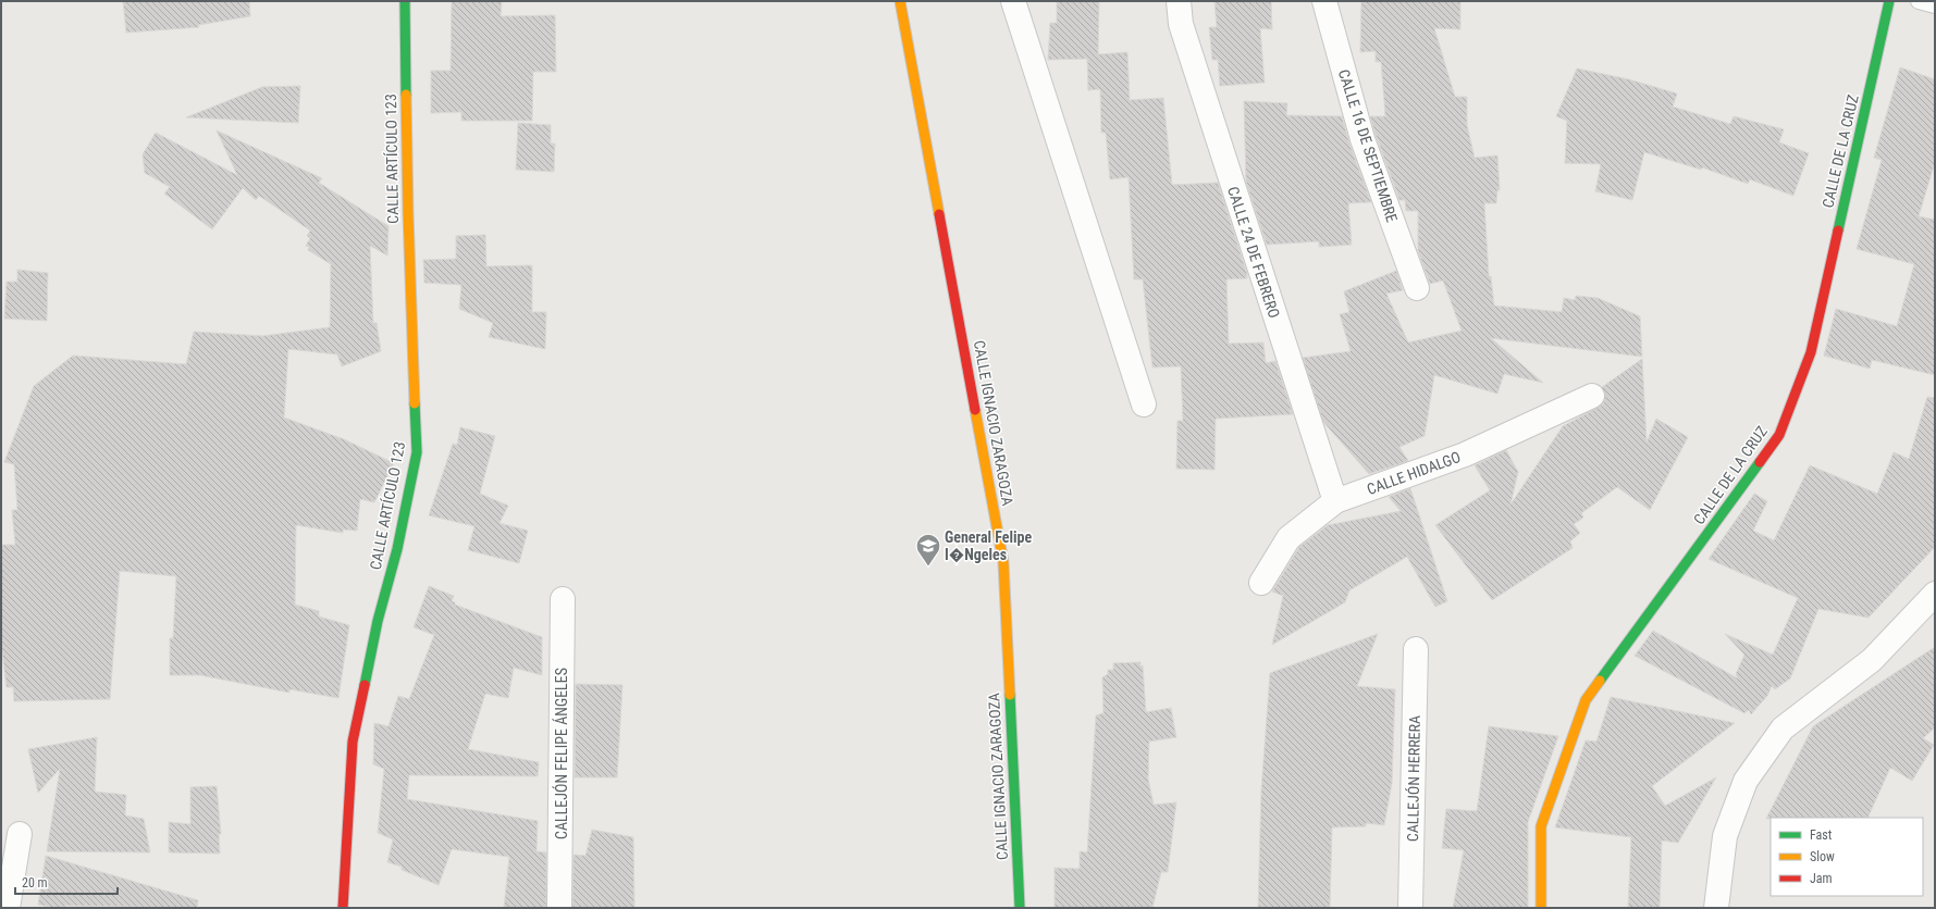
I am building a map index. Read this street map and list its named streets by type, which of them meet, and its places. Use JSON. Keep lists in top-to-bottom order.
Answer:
{
  "streets": {
    "street": [
      "CALLE 16 DE SEPTIEMBRE",
      "CALLE DE LA CRUZ",
      "CALLE ARTÍCULO 123",
      "CALLE 24 DE FEBRERO",
      "CALLE IGNACIO ZARAGOZA",
      "CALLE HIDALGO",
      "CALLEJÓN FELIPE ÁNGELES",
      "CALLEJÓN HERRERA"
    ]
  },
  "crossings": [
    ["CALLE 24 DE FEBRERO", "CALLE HIDALGO"]
  ],
  "places": {
    "school or university": ["General Felipe I�Ngeles"]
  },
  "legend": ["Fast", "Slow", "Jam"],
  "scale_bar": "20 m"
}
